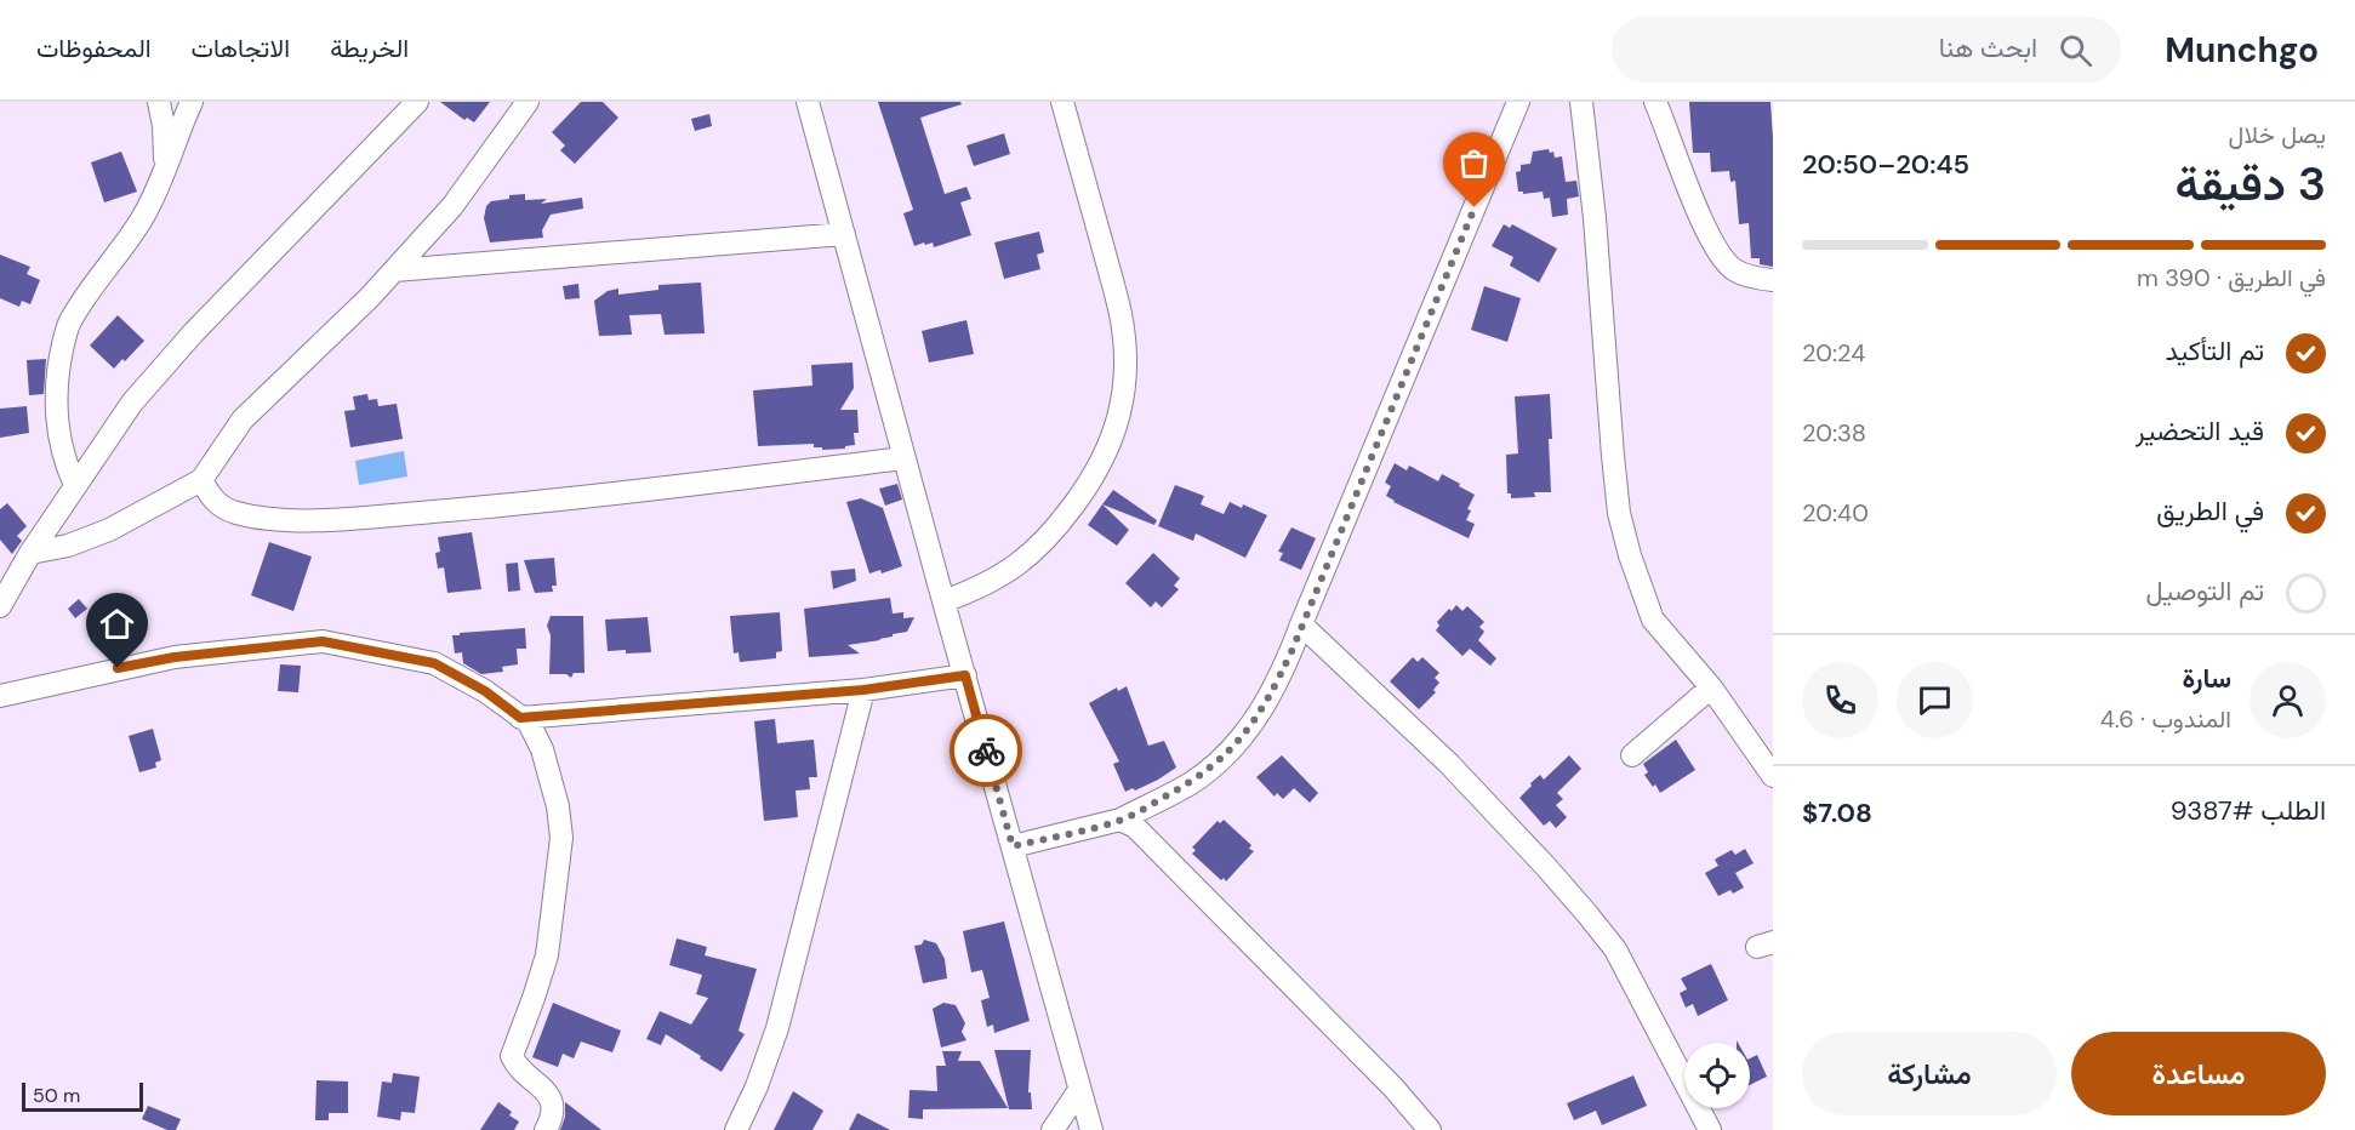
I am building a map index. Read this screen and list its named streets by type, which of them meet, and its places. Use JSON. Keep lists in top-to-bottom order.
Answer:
{
  "scale_bar": "50 m",
  "page": {
    "header": "Munchgo",
    "search": "ابحث هنا",
    "nav": ["الخريطة", "الاتجاهات", "المحفوظات"],
    "heading": ["3 دقيقة", "يصل خلال", "20:45–20:50"],
    "panel": [
      "سارة",
      "المندوب · 4.6",
      "الطلب #9387",
      "$7.08"
    ],
    "bar": "في الطريق · 390 m",
    "list": [
      ["تم التأكيد", "20:24"],
      ["قيد التحضير", "20:38"],
      ["في الطريق", "20:40"],
      "تم التوصيل"
    ],
    "buttons": ["مساعدة", "مشاركة"],
    "scale": "50 m"
  }
}
